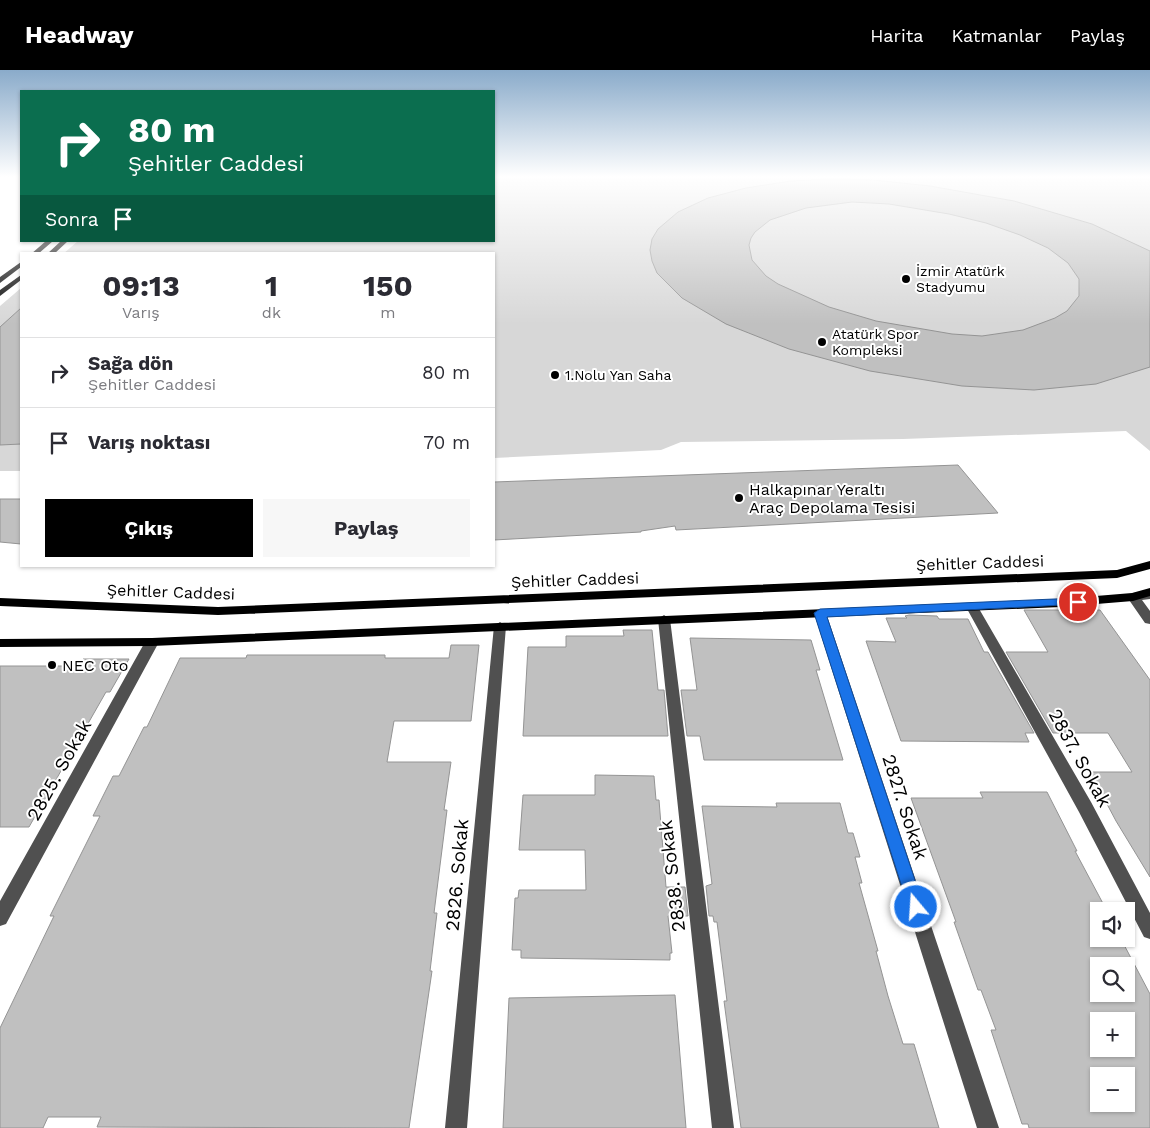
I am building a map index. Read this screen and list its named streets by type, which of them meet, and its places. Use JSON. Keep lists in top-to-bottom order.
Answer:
{
  "streets": {
    "main road": ["Şehitler Caddesi"],
    "street": [
      "2837. Sokak",
      "2825. Sokak",
      "2827. Sokak",
      "2826. Sokak",
      "2838. Sokak"
    ]
  },
  "places": [
    "İzmir Atatürk Stadyumu",
    "Atatürk Spor Kompleksi",
    "1.Nolu Yan Saha",
    "Halkapınar Yeraltı Araç Depolama Tesisi",
    "NEC Oto"
  ],
  "page": {
    "header": "Headway",
    "nav": ["Harita", "Katmanlar", "Paylaş"],
    "turn": ["80 m", "Şehitler Caddesi"],
    "then": "Sonra",
    "eta": [
      "09:13",
      "Varış",
      "1",
      "dk",
      "150",
      "m"
    ],
    "list": [
      {
        "name": "Sağa dön",
        "note": "Şehitler Caddesi",
        "value": "80 m"
      },
      {
        "name": "Varış noktası",
        "value": "70 m"
      }
    ],
    "buttons": ["Çıkış", "Paylaş"],
    "map_buttons": ["+", "−"]
  }
}
